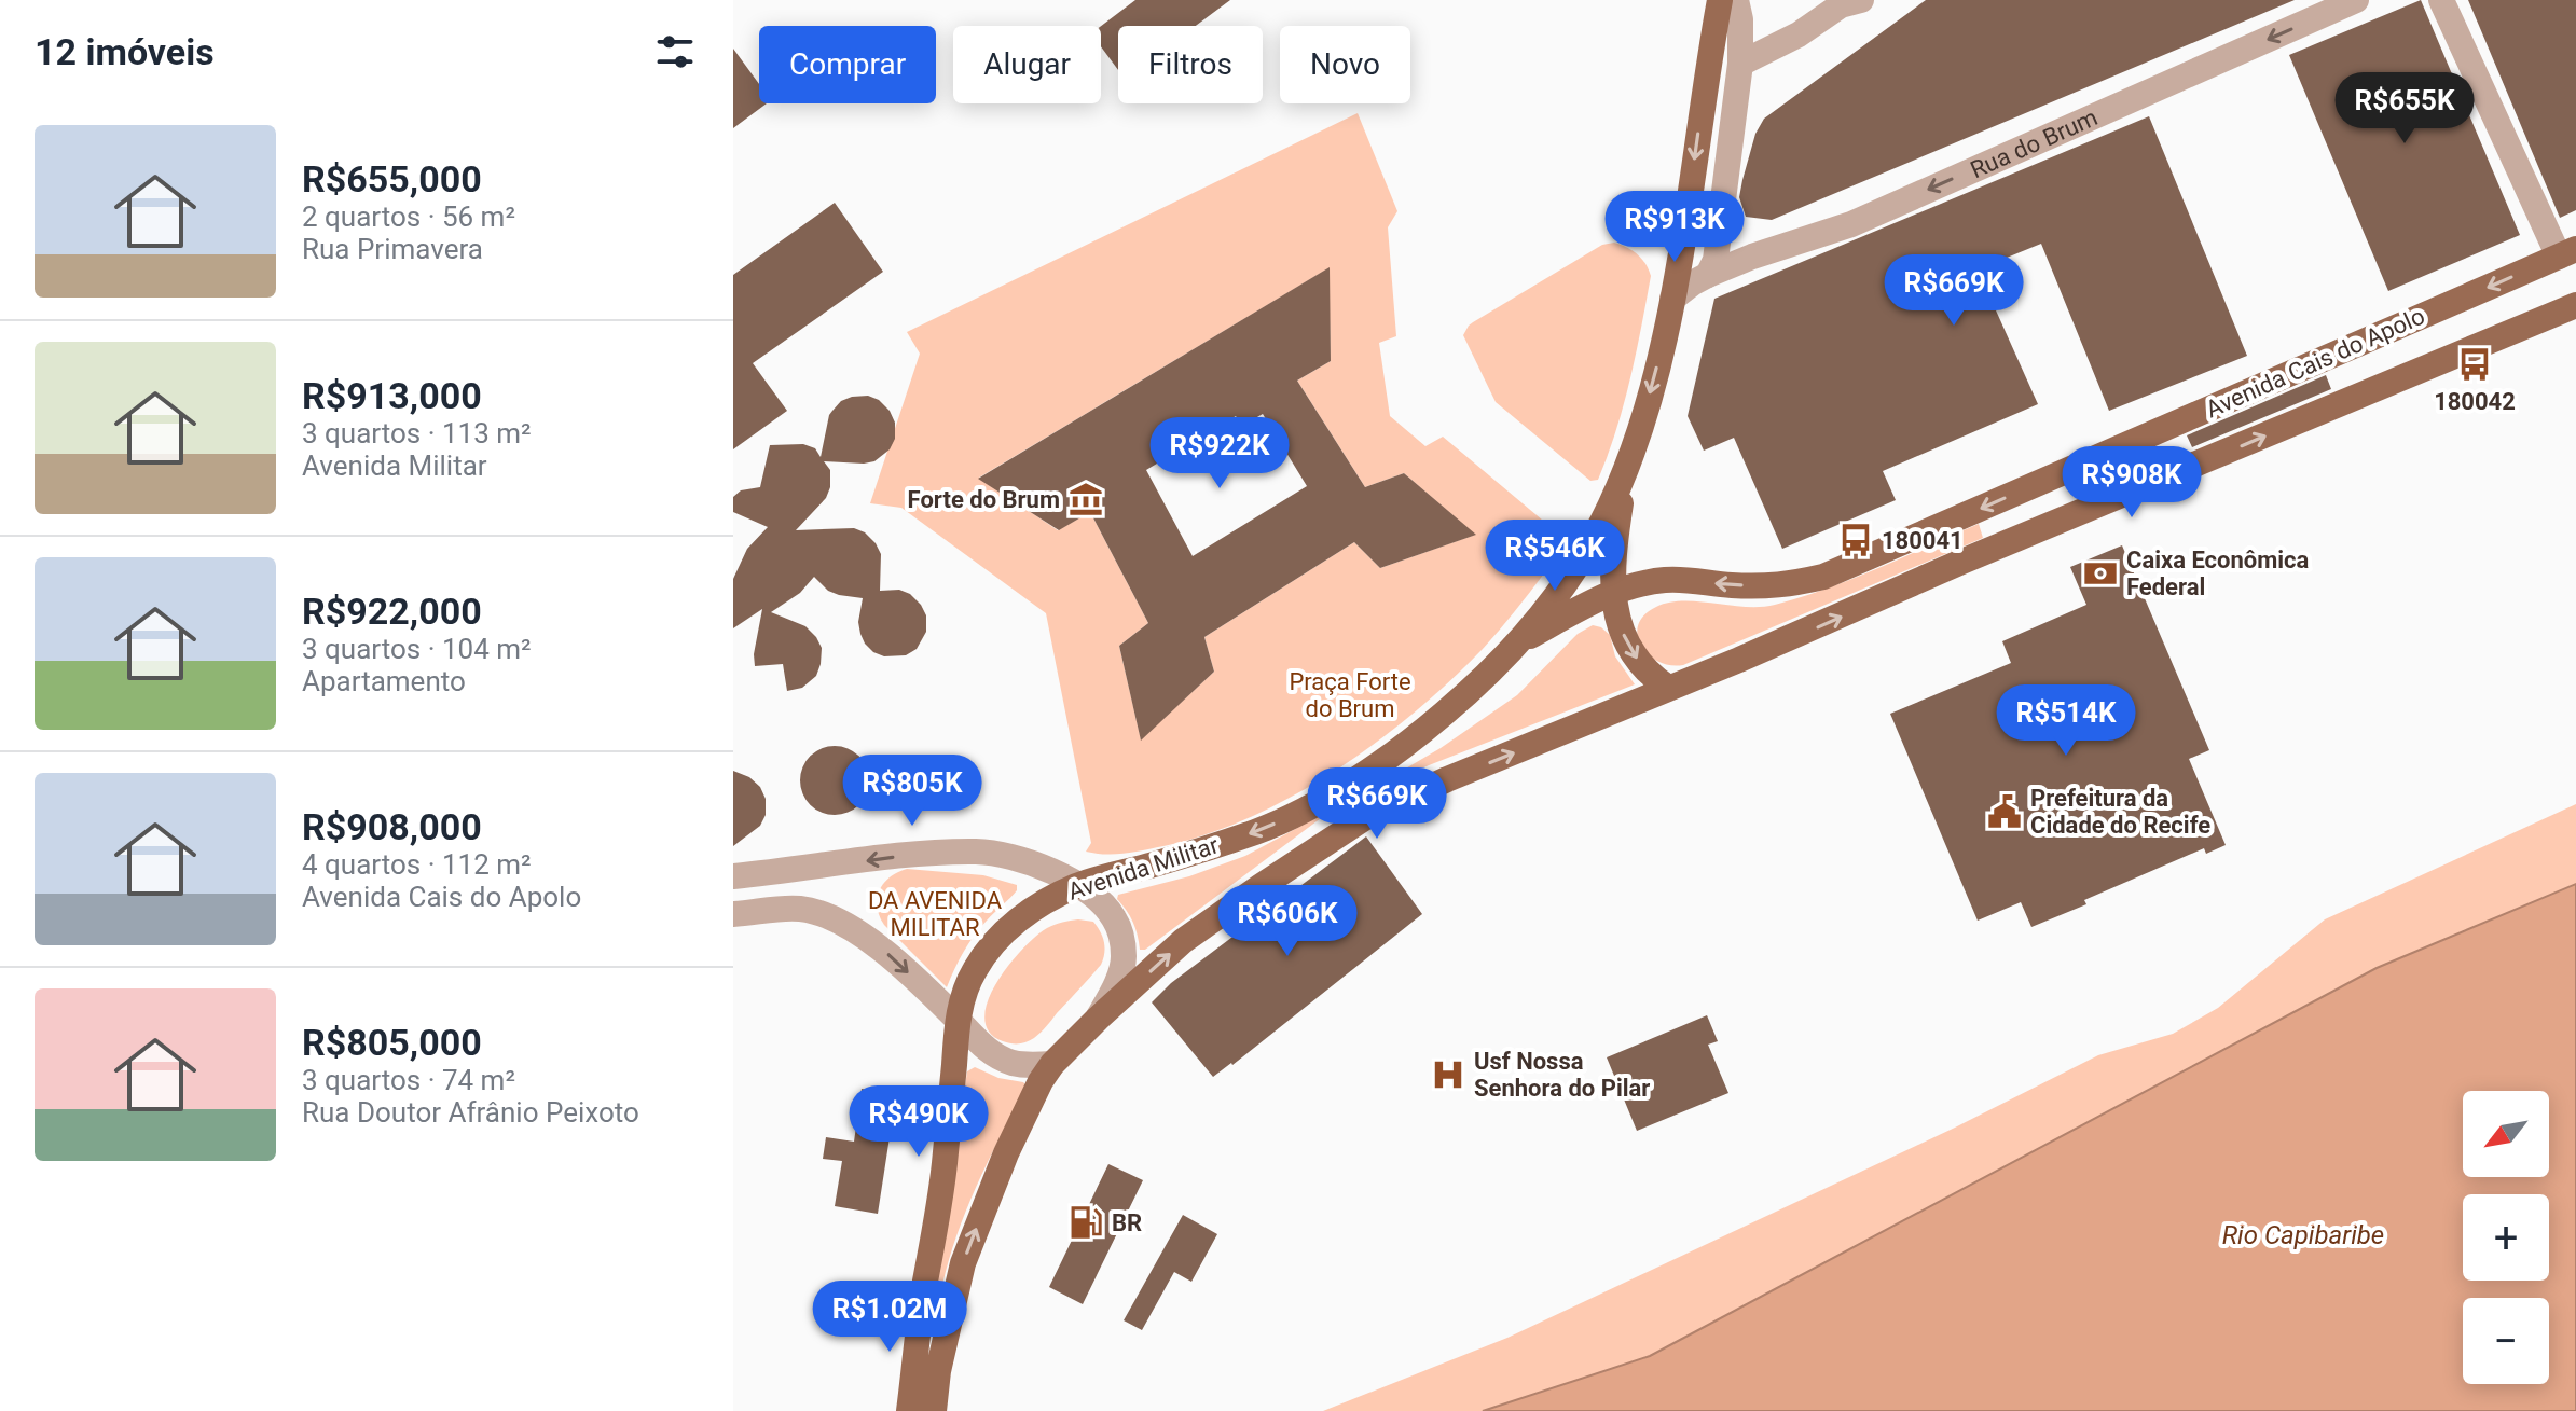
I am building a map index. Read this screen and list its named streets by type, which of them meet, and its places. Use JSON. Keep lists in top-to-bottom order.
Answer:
{
  "streets": {
    "main road": ["Avenida Cais do Apolo", "Avenida Militar"],
    "street": ["Rua do Brum"]
  },
  "crossings": [
    ["Avenida Cais do Apolo", "Avenida Militar"]
  ],
  "one_way": ["Rua do Brum", "Avenida Militar"],
  "water": ["Rio Capibaribe"],
  "parks": ["Praça Forte do Brum", "DA AVENIDA MILITAR"],
  "places": {
    "bus stop": ["180042", "180041"],
    "museum": ["Forte do Brum"],
    "bank": ["Caixa Econômica Federal"],
    "public building": ["Prefeitura da Cidade do Recife"],
    "hospital": ["Usf Nossa Senhora do Pilar"],
    "fuel station": ["BR"]
  },
  "north": "bottom left",
  "page": {
    "heading": "12 imóveis",
    "chip": [
      "Comprar",
      "Alugar",
      "Filtros",
      "Novo"
    ],
    "price": [
      "R$655K",
      "R$913K",
      "R$669K",
      "R$922K",
      "R$908K",
      "R$546K",
      "R$514K",
      "R$805K",
      "R$669K",
      "R$606K",
      "R$490K",
      "R$1.02M"
    ],
    "list": [
      {
        "name": "R$655,000",
        "note": "2 quartos · 56 m² · Rua Primavera"
      },
      {
        "name": "R$913,000",
        "note": "3 quartos · 113 m² · Avenida Militar"
      },
      {
        "name": "R$922,000",
        "note": "3 quartos · 104 m² · Apartamento"
      },
      {
        "name": "R$908,000",
        "note": "4 quartos · 112 m² · Avenida Cais do Apolo"
      },
      {
        "name": "R$805,000",
        "note": "3 quartos · 74 m² · Rua Doutor Afrânio Peixoto"
      }
    ],
    "map_buttons": ["+", "−"]
  }
}
